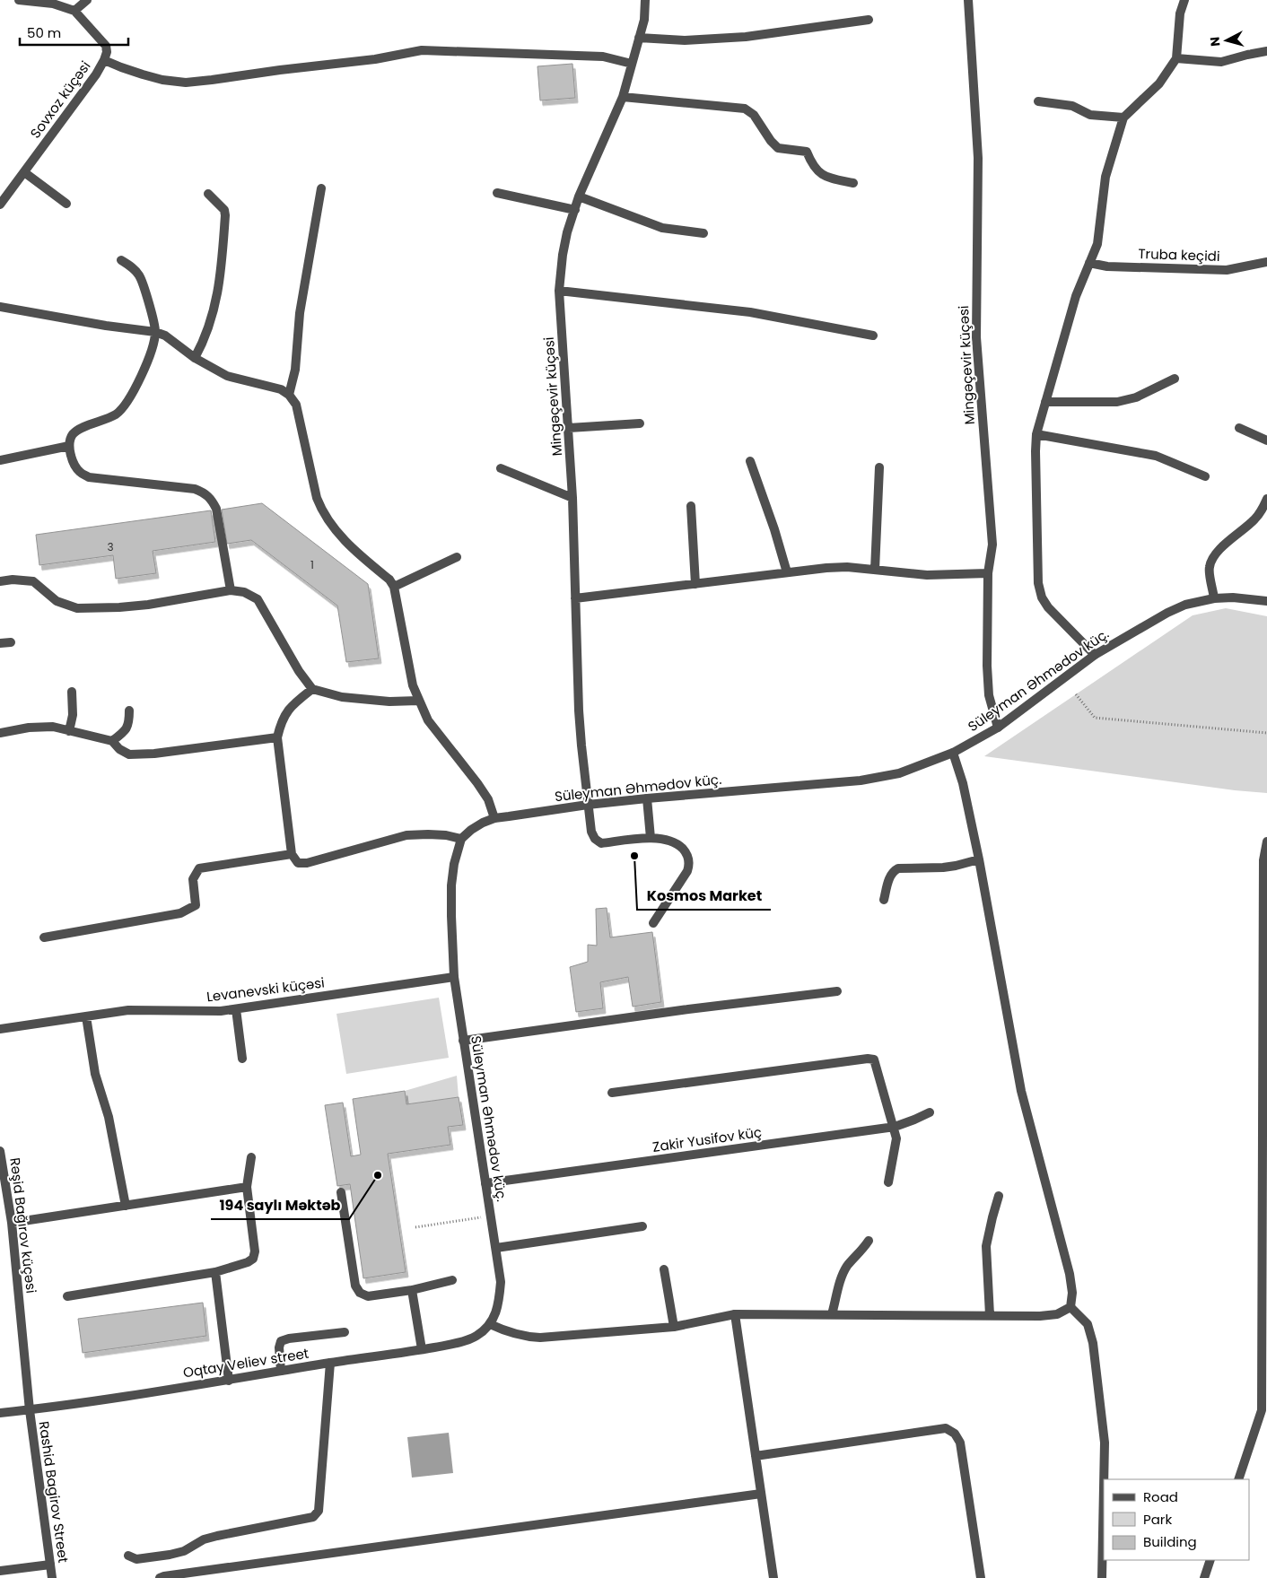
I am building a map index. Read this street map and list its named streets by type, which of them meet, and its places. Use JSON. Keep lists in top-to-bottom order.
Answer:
{
  "streets": {
    "street": [
      "Sovxoz küçəsi",
      "Truba keçidi",
      "Mingəçevir küçəsi",
      "Süleyman Əhmədov küç.",
      "Levanevski küçəsi",
      "Zakir Yusifov küç",
      "Rəşid Bağırov küçəsi",
      "Oqtay Veliev street",
      "Rashid Bagirov Street"
    ]
  },
  "crossings": [
    ["Mingəçevir küçəsi", "Süleyman Əhmədov küç."],
    ["Süleyman Əhmədov küç.", "Levanevski küçəsi"],
    ["Süleyman Əhmədov küç.", "Zakir Yusifov küç"],
    ["Süleyman Əhmədov küç.", "Oqtay Veliev street"],
    ["Rəşid Bağırov küçəsi", "Oqtay Veliev street"],
    ["Rəşid Bağırov küçəsi", "Rashid Bagirov Street"],
    ["Oqtay Veliev street", "Rashid Bagirov Street"]
  ],
  "places": ["Kosmos Market", "194 saylı Məktəb"],
  "house_numbers": ["3", "1"],
  "legend": ["Road", "Park", "Building"],
  "scale_bar": "50 m",
  "north": "left"
}
